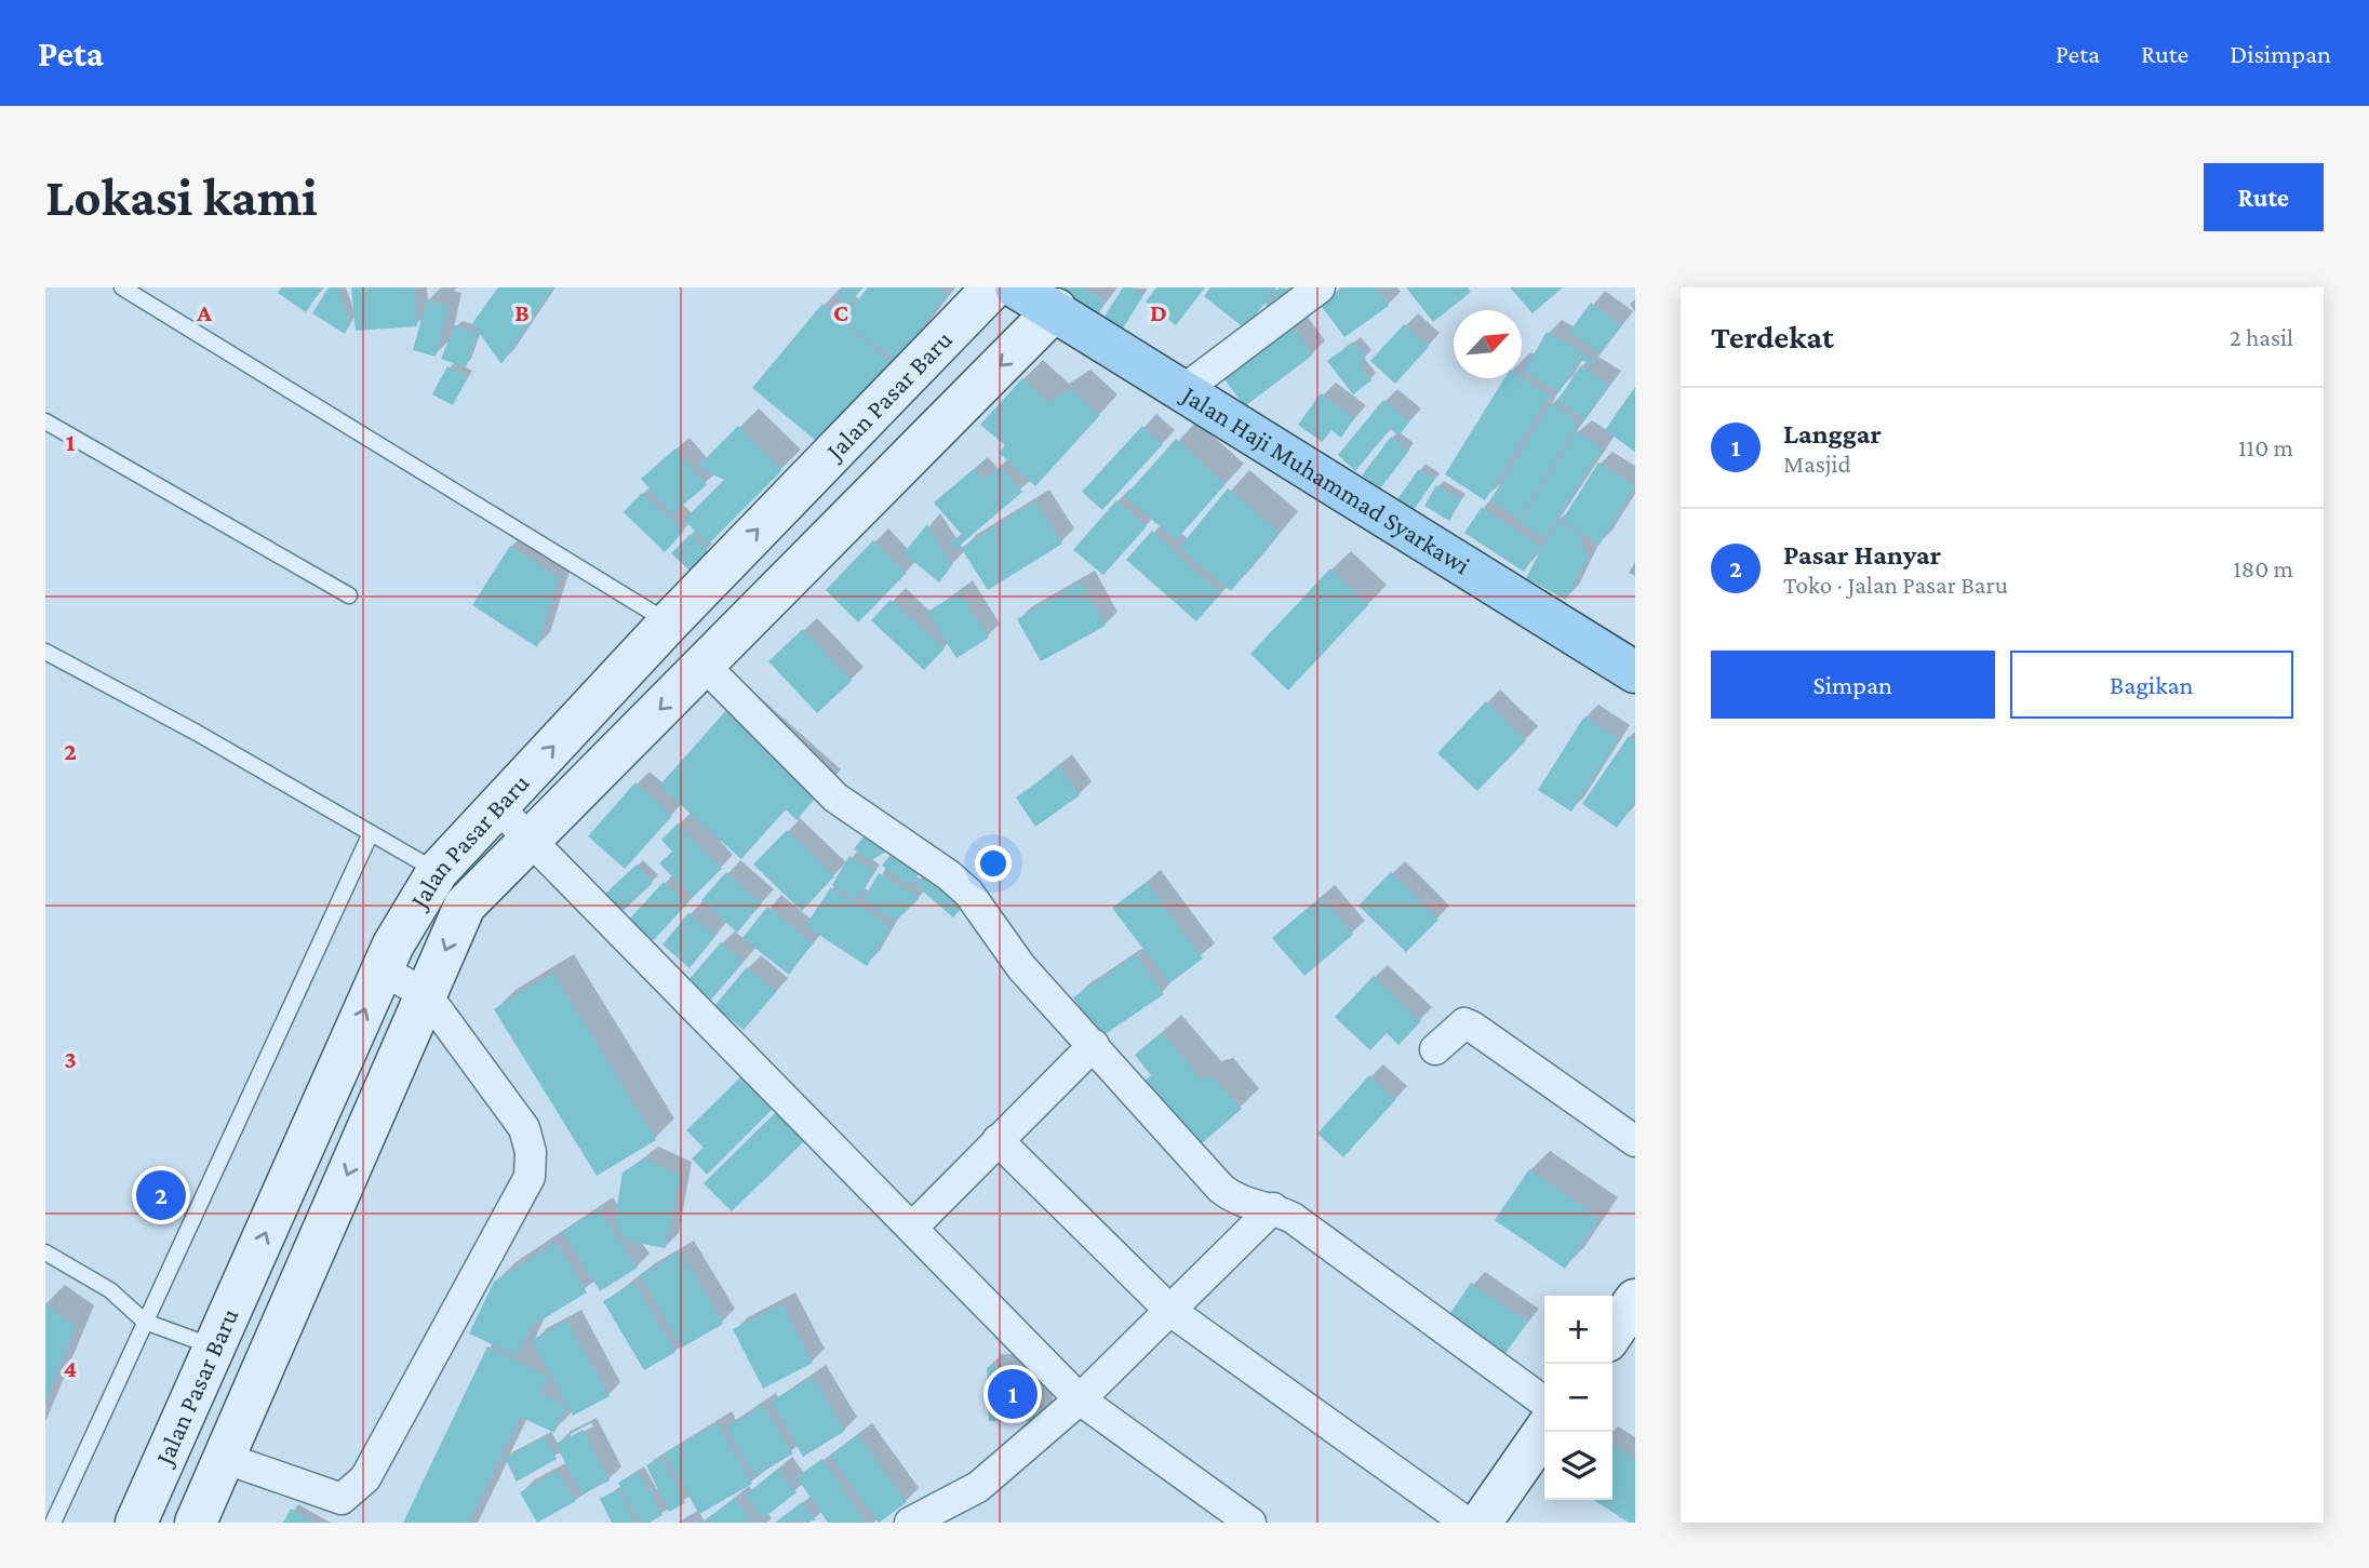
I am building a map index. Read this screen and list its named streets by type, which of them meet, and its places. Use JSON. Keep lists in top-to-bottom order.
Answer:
{
  "streets": {
    "main road": ["Jalan Haji Muhammad Syarkawi"],
    "street": ["Jalan Pasar Baru"]
  },
  "crossings": [
    ["Jalan Pasar Baru", "Jalan Haji Muhammad Syarkawi"]
  ],
  "north": "top right",
  "page": {
    "header": "Peta",
    "nav": ["Peta", "Rute", "Disimpan"],
    "buttons": [
      "Rute",
      ["Simpan", "Bagikan"]
    ],
    "title": "Lokasi kami",
    "heading": ["Terdekat", "2 hasil"],
    "list": [
      {
        "mark": "1",
        "name": "Langgar",
        "note": "Masjid",
        "value": "110 m"
      },
      {
        "mark": "2",
        "name": "Pasar Hanyar",
        "note": "Toko · Jalan Pasar Baru",
        "value": "180 m"
      }
    ],
    "pins": ["2", "1"],
    "map_buttons": ["+", "−"]
  },
  "grid": {
    "columns": [
      "A",
      "B",
      "C",
      "D"
    ],
    "rows": [
      "1",
      "2",
      "3",
      "4"
    ]
  }
}
